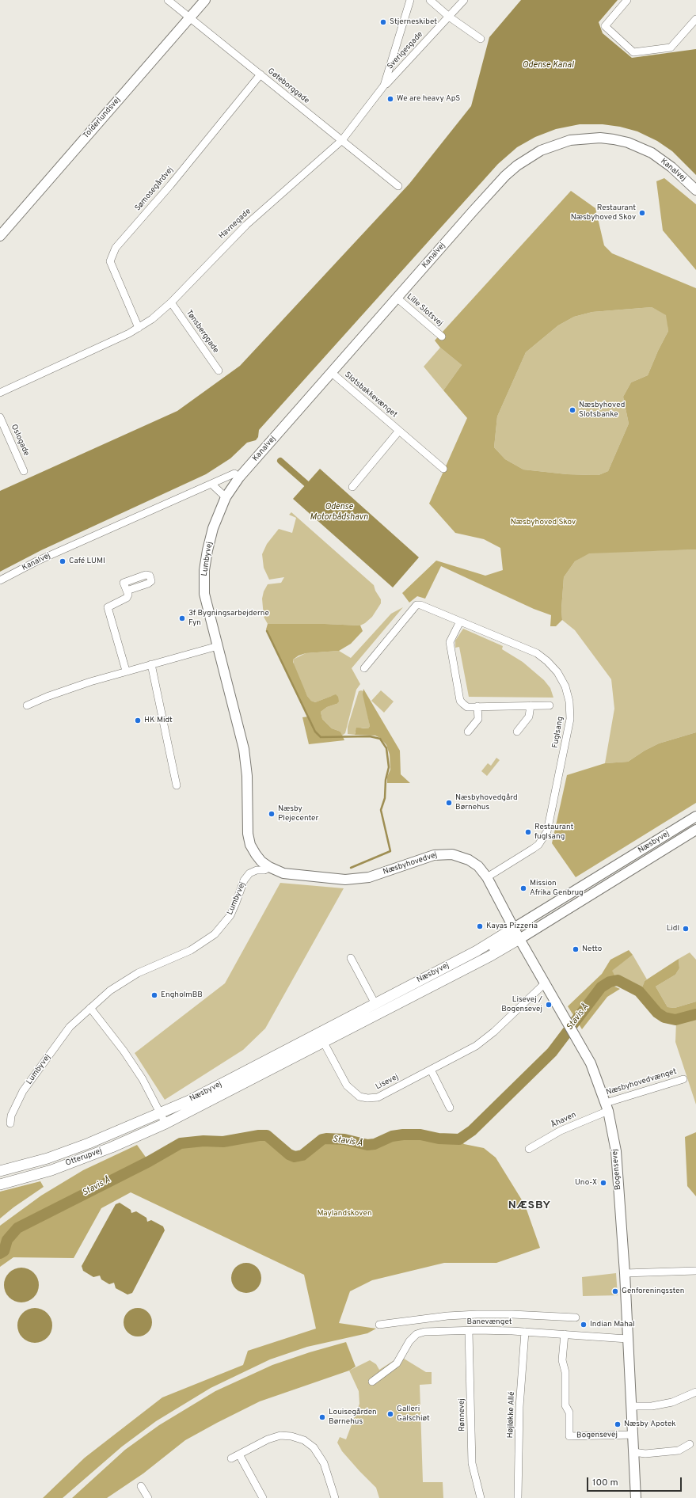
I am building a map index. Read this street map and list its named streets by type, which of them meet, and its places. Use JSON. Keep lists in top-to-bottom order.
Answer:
{
  "streets": {
    "main road": ["Næsbyvej", "Otterupvej"],
    "street": [
      "Sverigesgade",
      "Gøteborggade",
      "Tolderlundsvej",
      "Kanalvej",
      "Sømosegårdvej",
      "Havnegade",
      "Lille Slotsvej",
      "Tønsberggade",
      "Slotsbakkevænget",
      "Oslogade",
      "Lumbyvej",
      "Fuglsang",
      "Næsbyhovedvej",
      "Lisevej",
      "Næsbyhovedvænget",
      "Åhaven",
      "Bogensevej",
      "Banevænget",
      "Rønnevej",
      "Højløkke Allé"
    ]
  },
  "crossings": [
    ["Sverigesgade", "Havnegade"],
    ["Gøteborggade", "Tolderlundsvej"],
    ["Gøteborggade", "Sømosegårdvej"],
    ["Gøteborggade", "Havnegade"],
    ["Kanalvej", "Lille Slotsvej"],
    ["Kanalvej", "Slotsbakkevænget"],
    ["Kanalvej", "Lumbyvej"],
    ["Sømosegårdvej", "Havnegade"],
    ["Havnegade", "Tønsberggade"],
    ["Lumbyvej", "Næsbyhovedvej"],
    ["Fuglsang", "Næsbyhovedvej"],
    ["Næsbyvej", "Næsbyhovedvej"],
    ["Næsbyvej", "Lisevej"],
    ["Næsbyvej", "Otterupvej"],
    ["Næsbyvej", "Bogensevej"],
    ["Næsbyhovedvej", "Bogensevej"],
    ["Lisevej", "Bogensevej"],
    ["Næsbyhovedvænget", "Åhaven"],
    ["Næsbyhovedvænget", "Bogensevej"],
    ["Åhaven", "Bogensevej"],
    ["Bogensevej", "Banevænget"],
    ["Banevænget", "Rønnevej"],
    ["Banevænget", "Højløkke Allé"]
  ],
  "districts": ["NÆSBY"],
  "water": ["Odense Kanal", "Odense Motorbådshavn", "Stavis Å"],
  "parks": ["Næsbyhoved Skov", "Maylandskoven"],
  "places": [
    "Stjerneskibet",
    "We are heavy ApS",
    "Restaurant Næsbyhoved Skov",
    "Næsbyhoved Slotsbanke",
    "Café LUMI",
    "3f Bygningsarbejderne Fyn",
    "HK Midt",
    "Næsbyhovedgård Børnehus",
    "Næsby Plejecenter",
    "Restaurant fuglsang",
    "Mission Afrika Genbrug",
    "Kayas Pizzeria",
    "Lidl",
    "Netto",
    "EngholmBB",
    "Lisevej / Bogensevej",
    "Uno-X",
    "Genforeningssten",
    "Indian Mahal",
    "Galleri Galschiøt",
    "Louisegården Børnehus",
    "Næsby Apotek"
  ],
  "scale_bar": "100 m"
}
